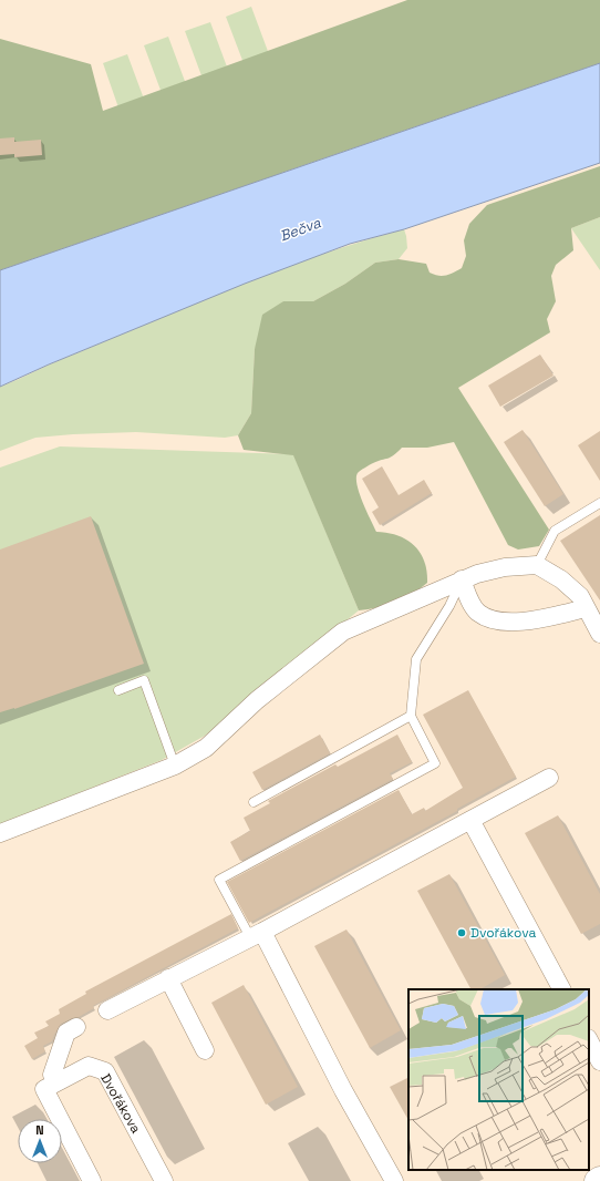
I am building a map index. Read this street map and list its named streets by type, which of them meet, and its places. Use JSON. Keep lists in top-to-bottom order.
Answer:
{
  "streets": {
    "street": ["Dvořákova"]
  },
  "water": ["Bečva"],
  "places": ["Dvořákova"],
  "north": "top"
}
